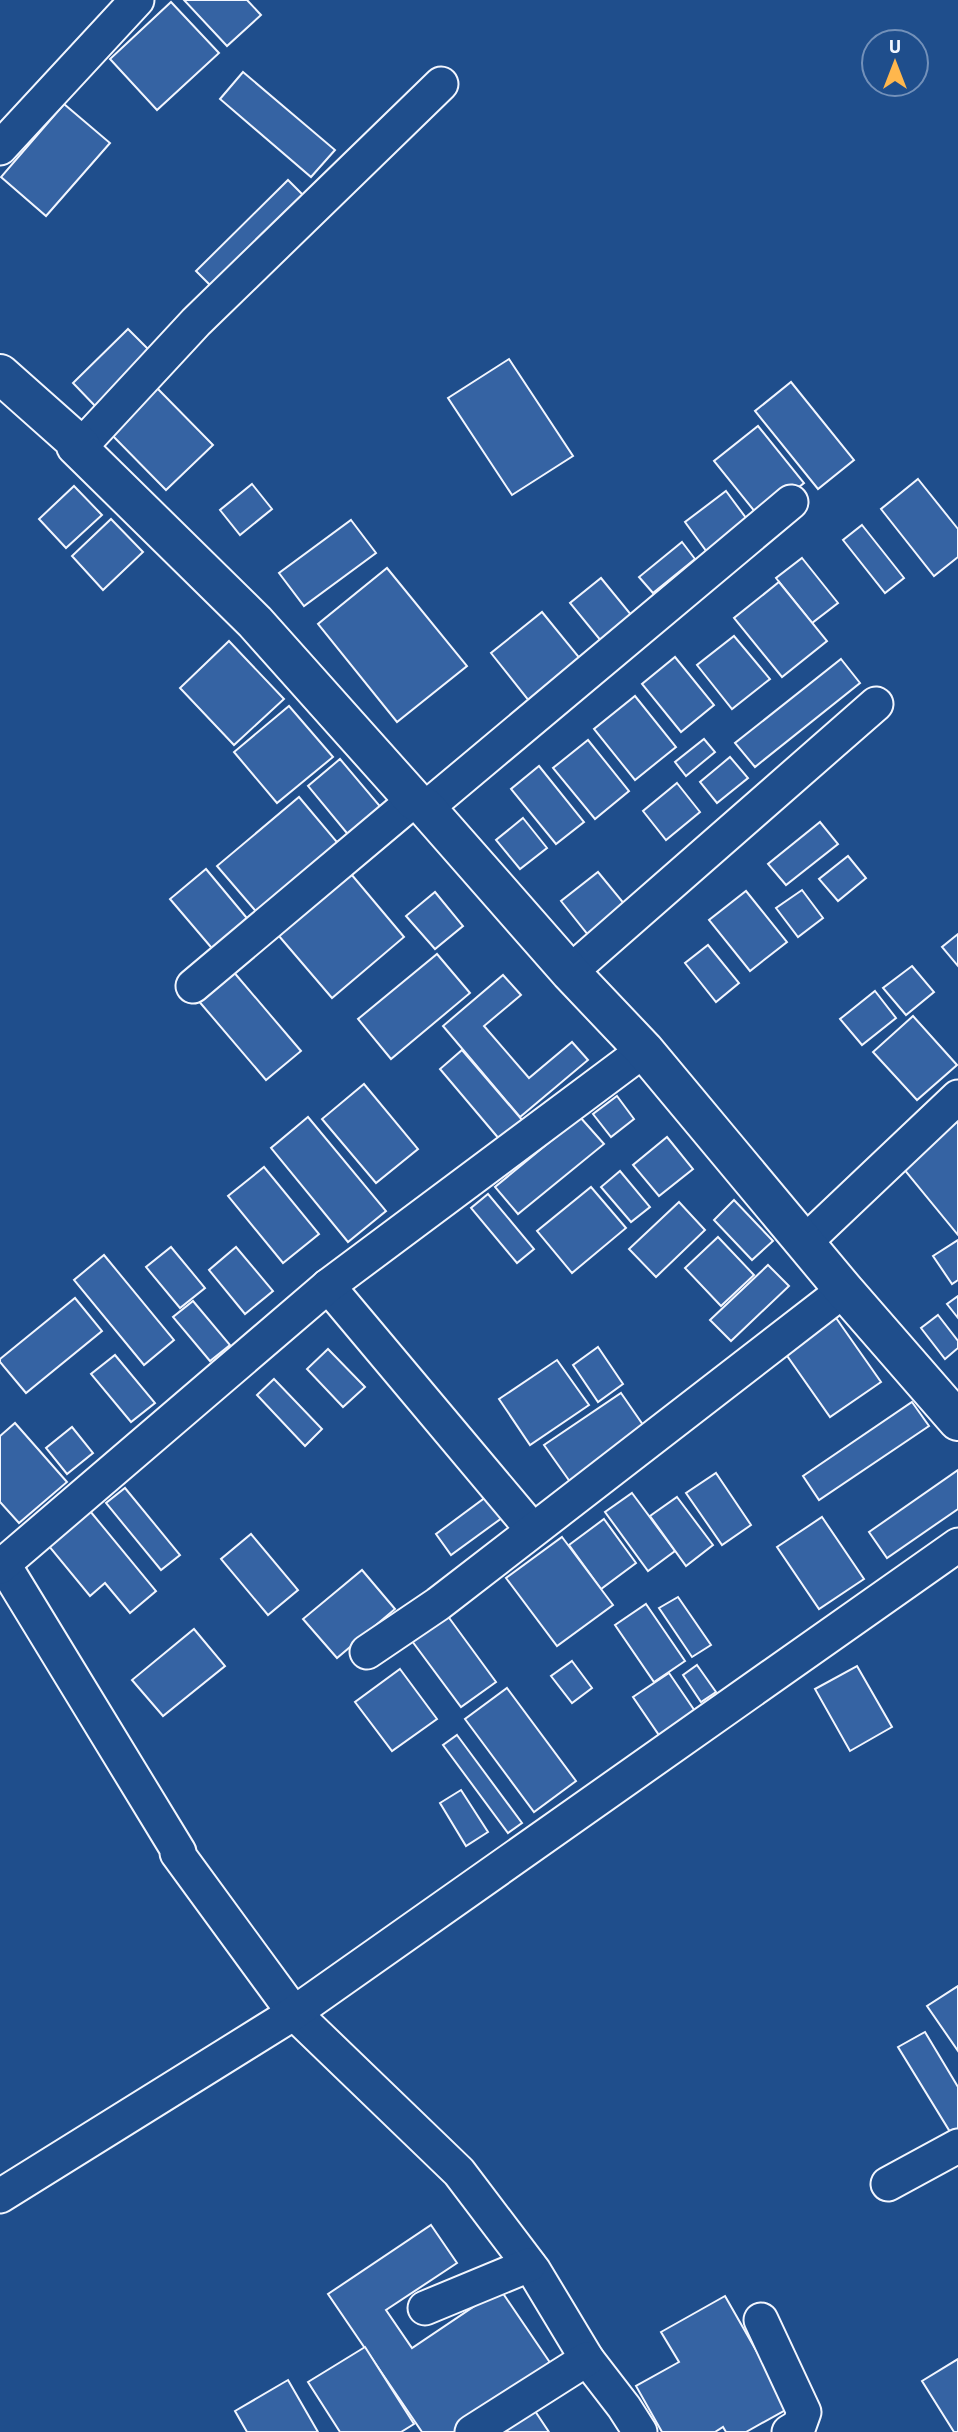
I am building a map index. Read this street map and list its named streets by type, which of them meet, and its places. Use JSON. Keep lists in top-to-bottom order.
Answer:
{
  "north": "top"
}
